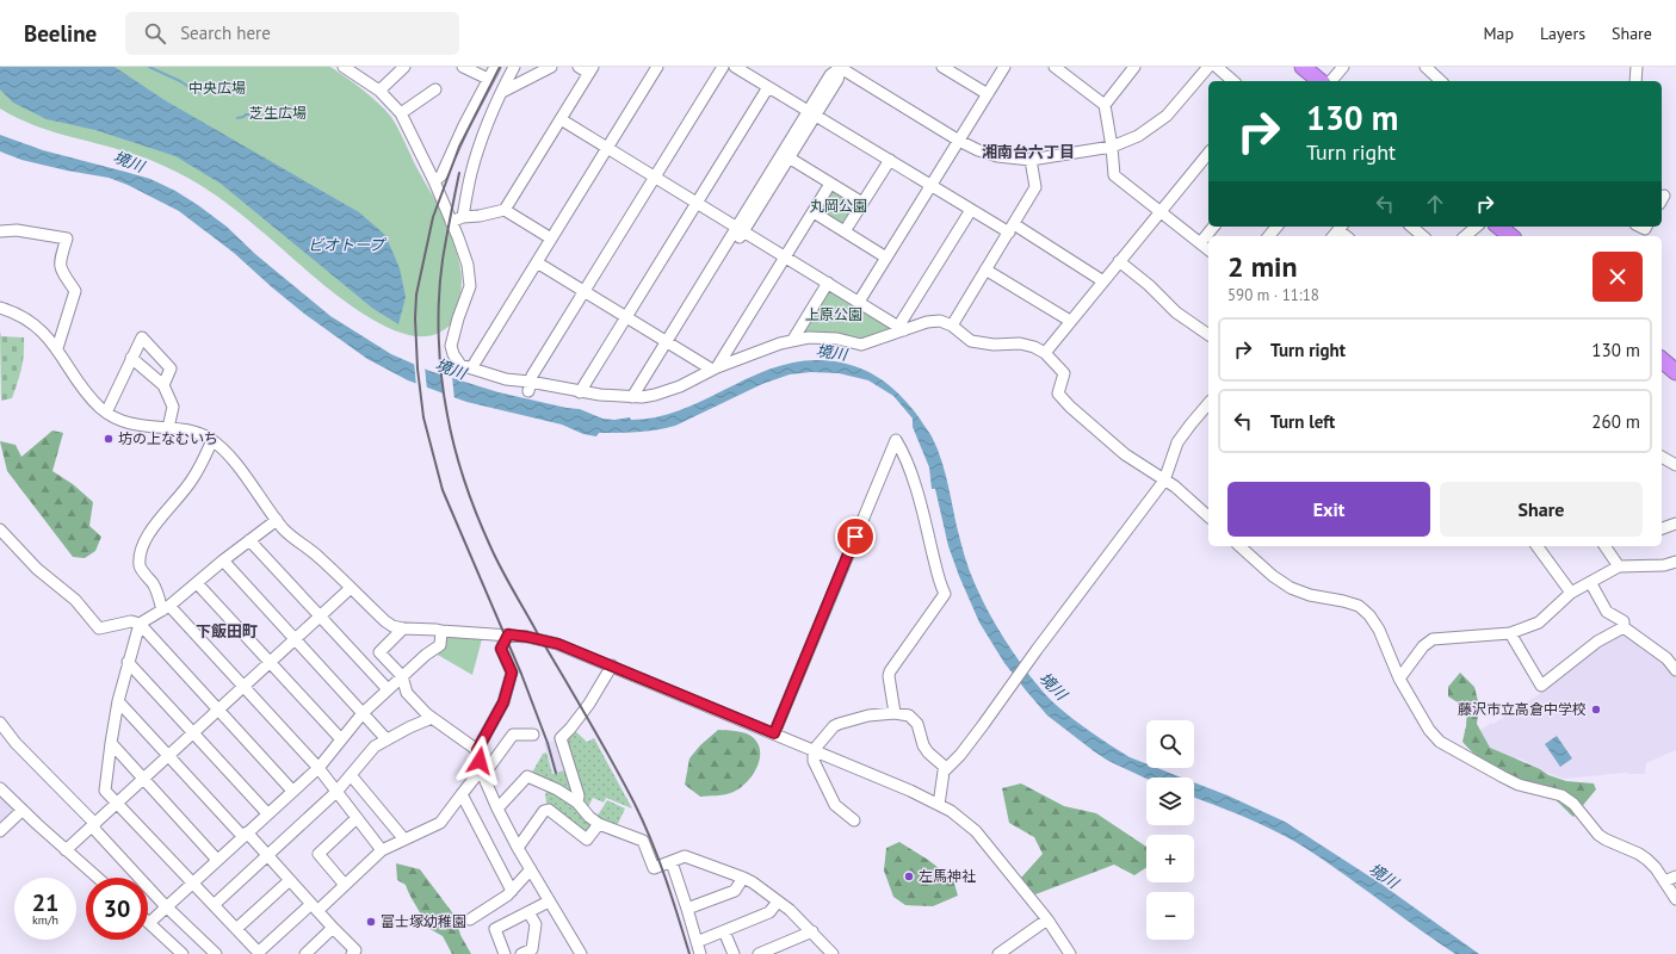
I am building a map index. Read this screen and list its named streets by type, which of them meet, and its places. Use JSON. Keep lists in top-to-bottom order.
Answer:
{
  "districts": ["湘南台六丁目", "下飯田町"],
  "water": ["境川", "ビオトープ"],
  "parks": [
    "中央広場",
    "芝生広場",
    "丸岡公園",
    "上原公園"
  ],
  "places": [
    "坊の上なむいち",
    "藤沢市立高倉中学校",
    "左馬神社",
    "富士塚幼稚園"
  ],
  "page": {
    "header": "Beeline",
    "search": "Search here",
    "nav": ["Map", "Layers", "Share"],
    "turn": ["130 m", "Turn right"],
    "heading": ["2 min", "590 m · 11:18"],
    "list": [
      {
        "name": "Turn right",
        "value": "130 m"
      },
      {
        "name": "Turn left",
        "value": "260 m"
      }
    ],
    "buttons": ["Exit", "Share"],
    "map_buttons": ["+", "−"],
    "speed": "21 km/h",
    "limit": "30"
  }
}
